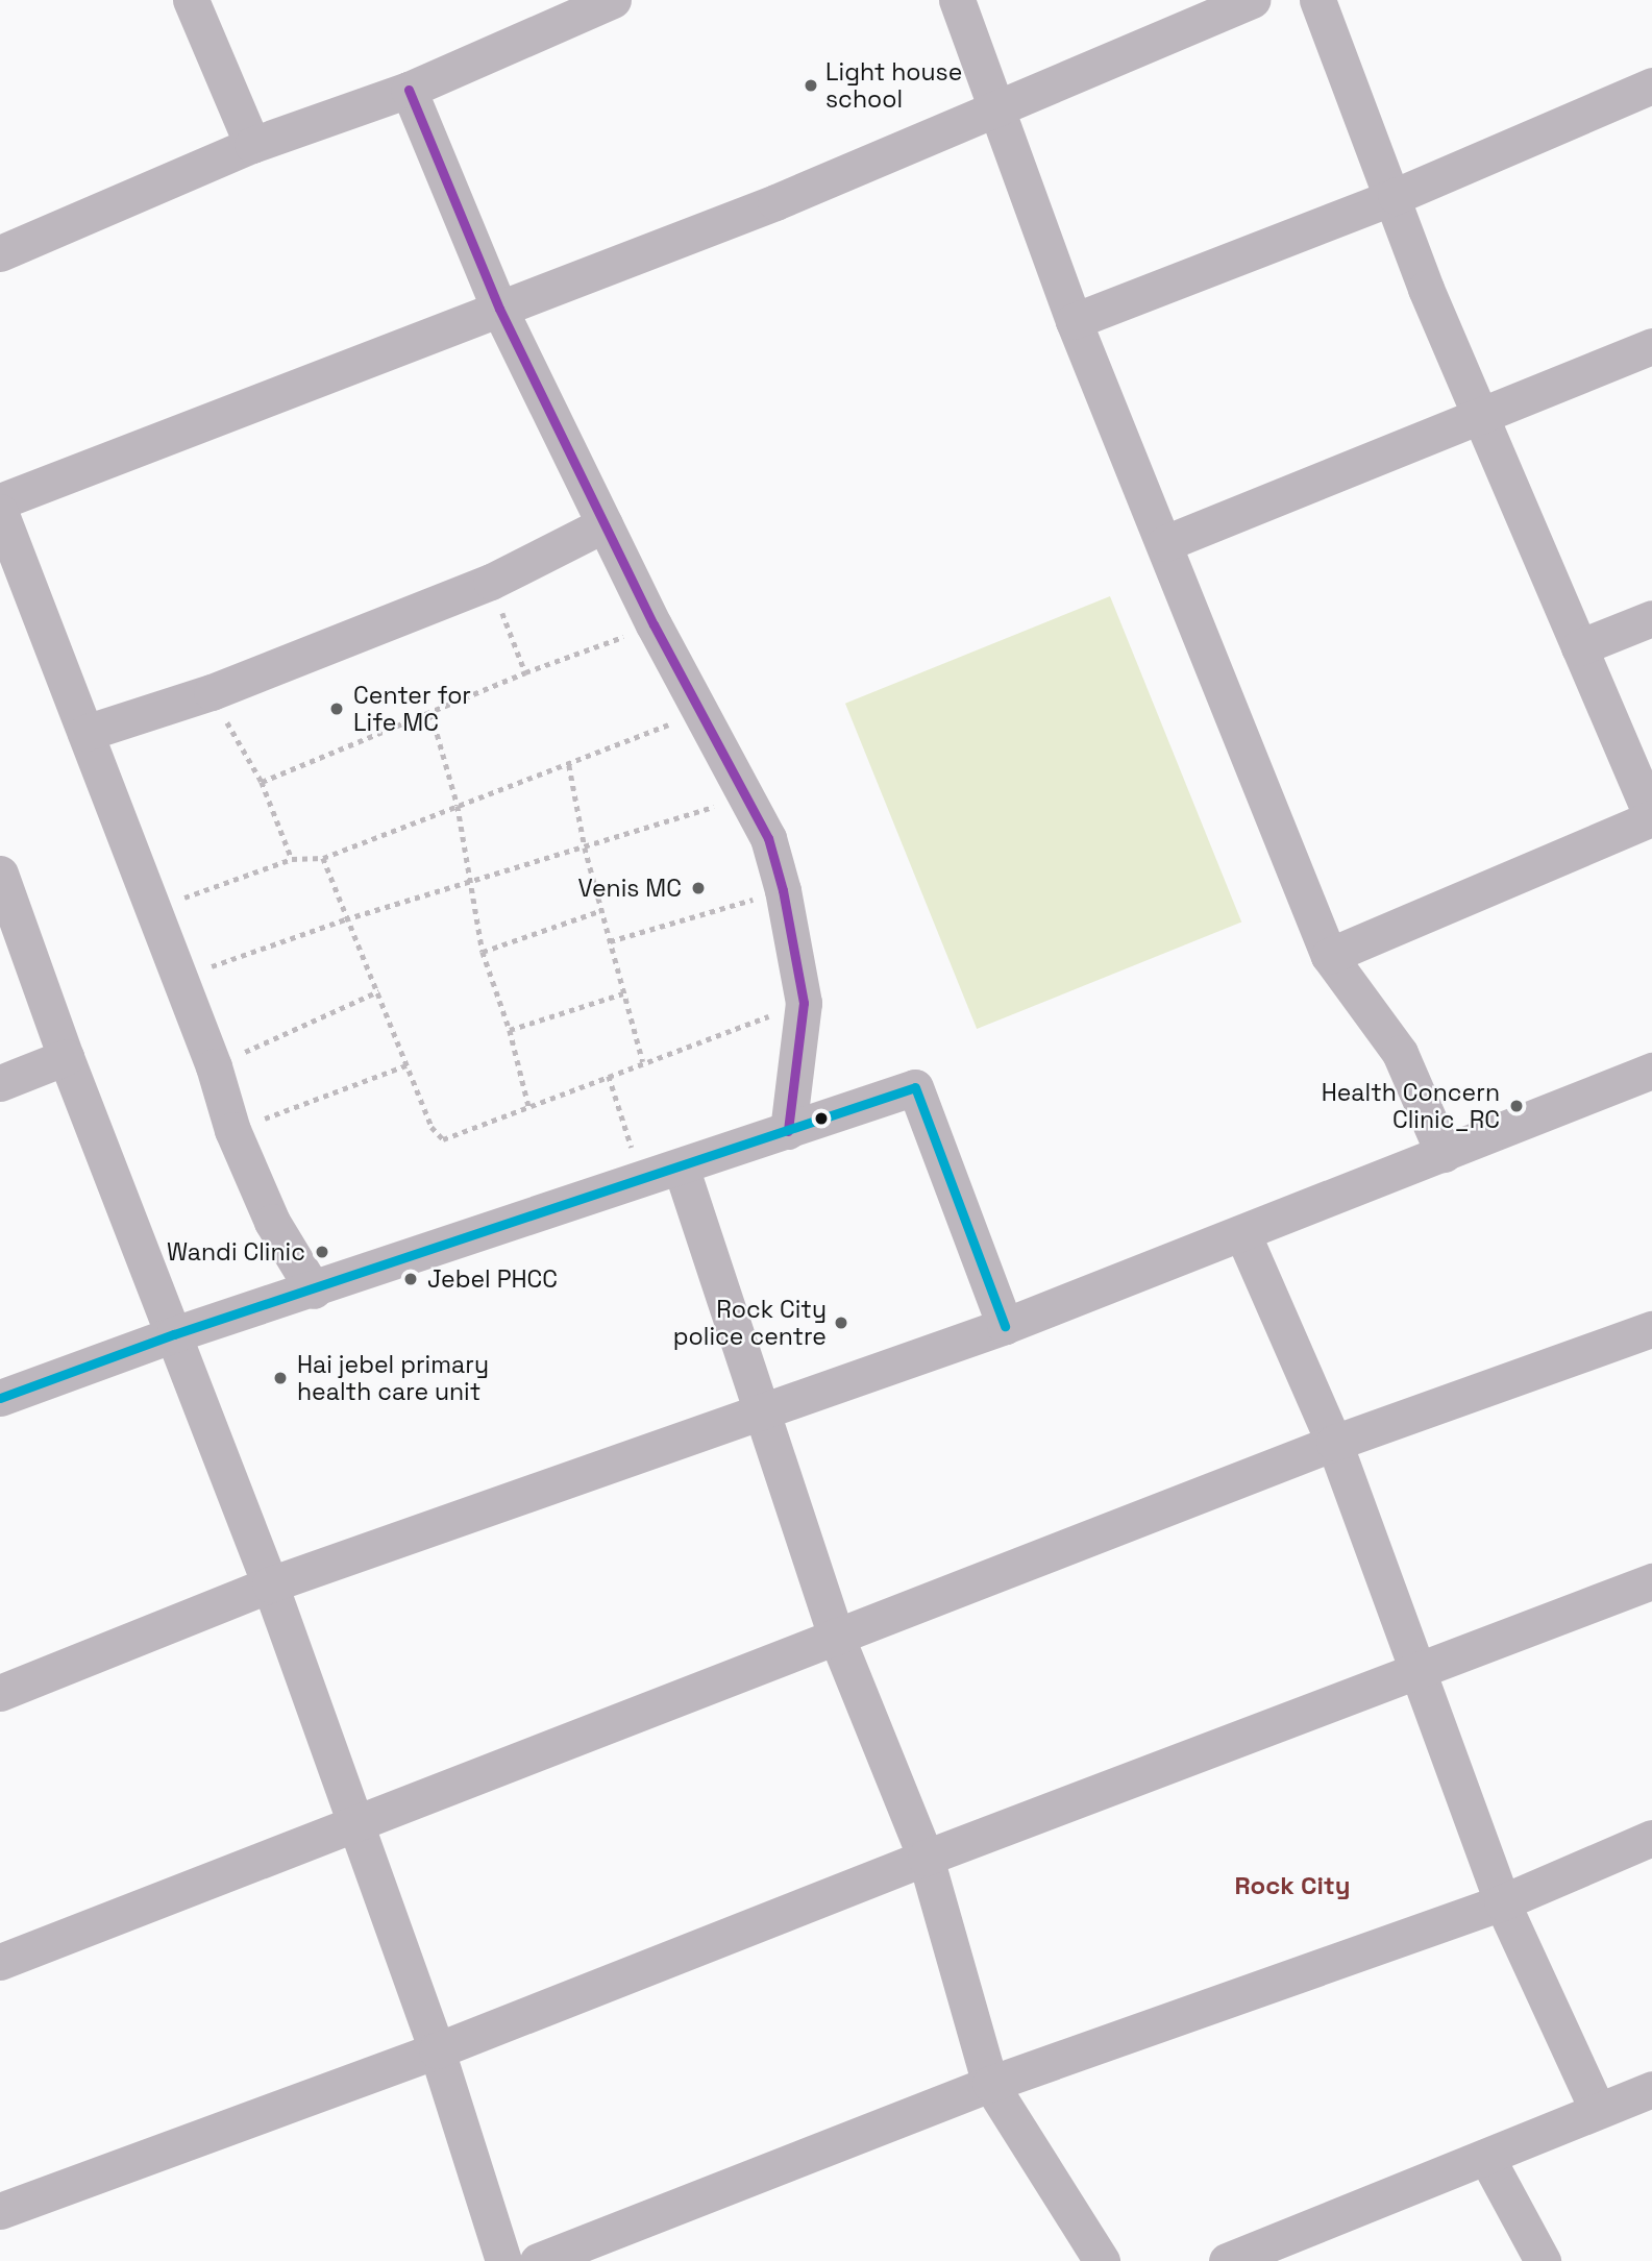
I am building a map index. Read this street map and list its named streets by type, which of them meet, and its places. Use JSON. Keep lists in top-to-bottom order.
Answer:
{
  "districts": ["Rock City"],
  "places": [
    "Light house school",
    "Center for Life MC",
    "Venis MC",
    "Health Concern Clinic_RC",
    "Wandi Clinic",
    "Jebel PHCC",
    "Rock City police centre",
    "Hai jebel primary health care unit"
  ]
}
